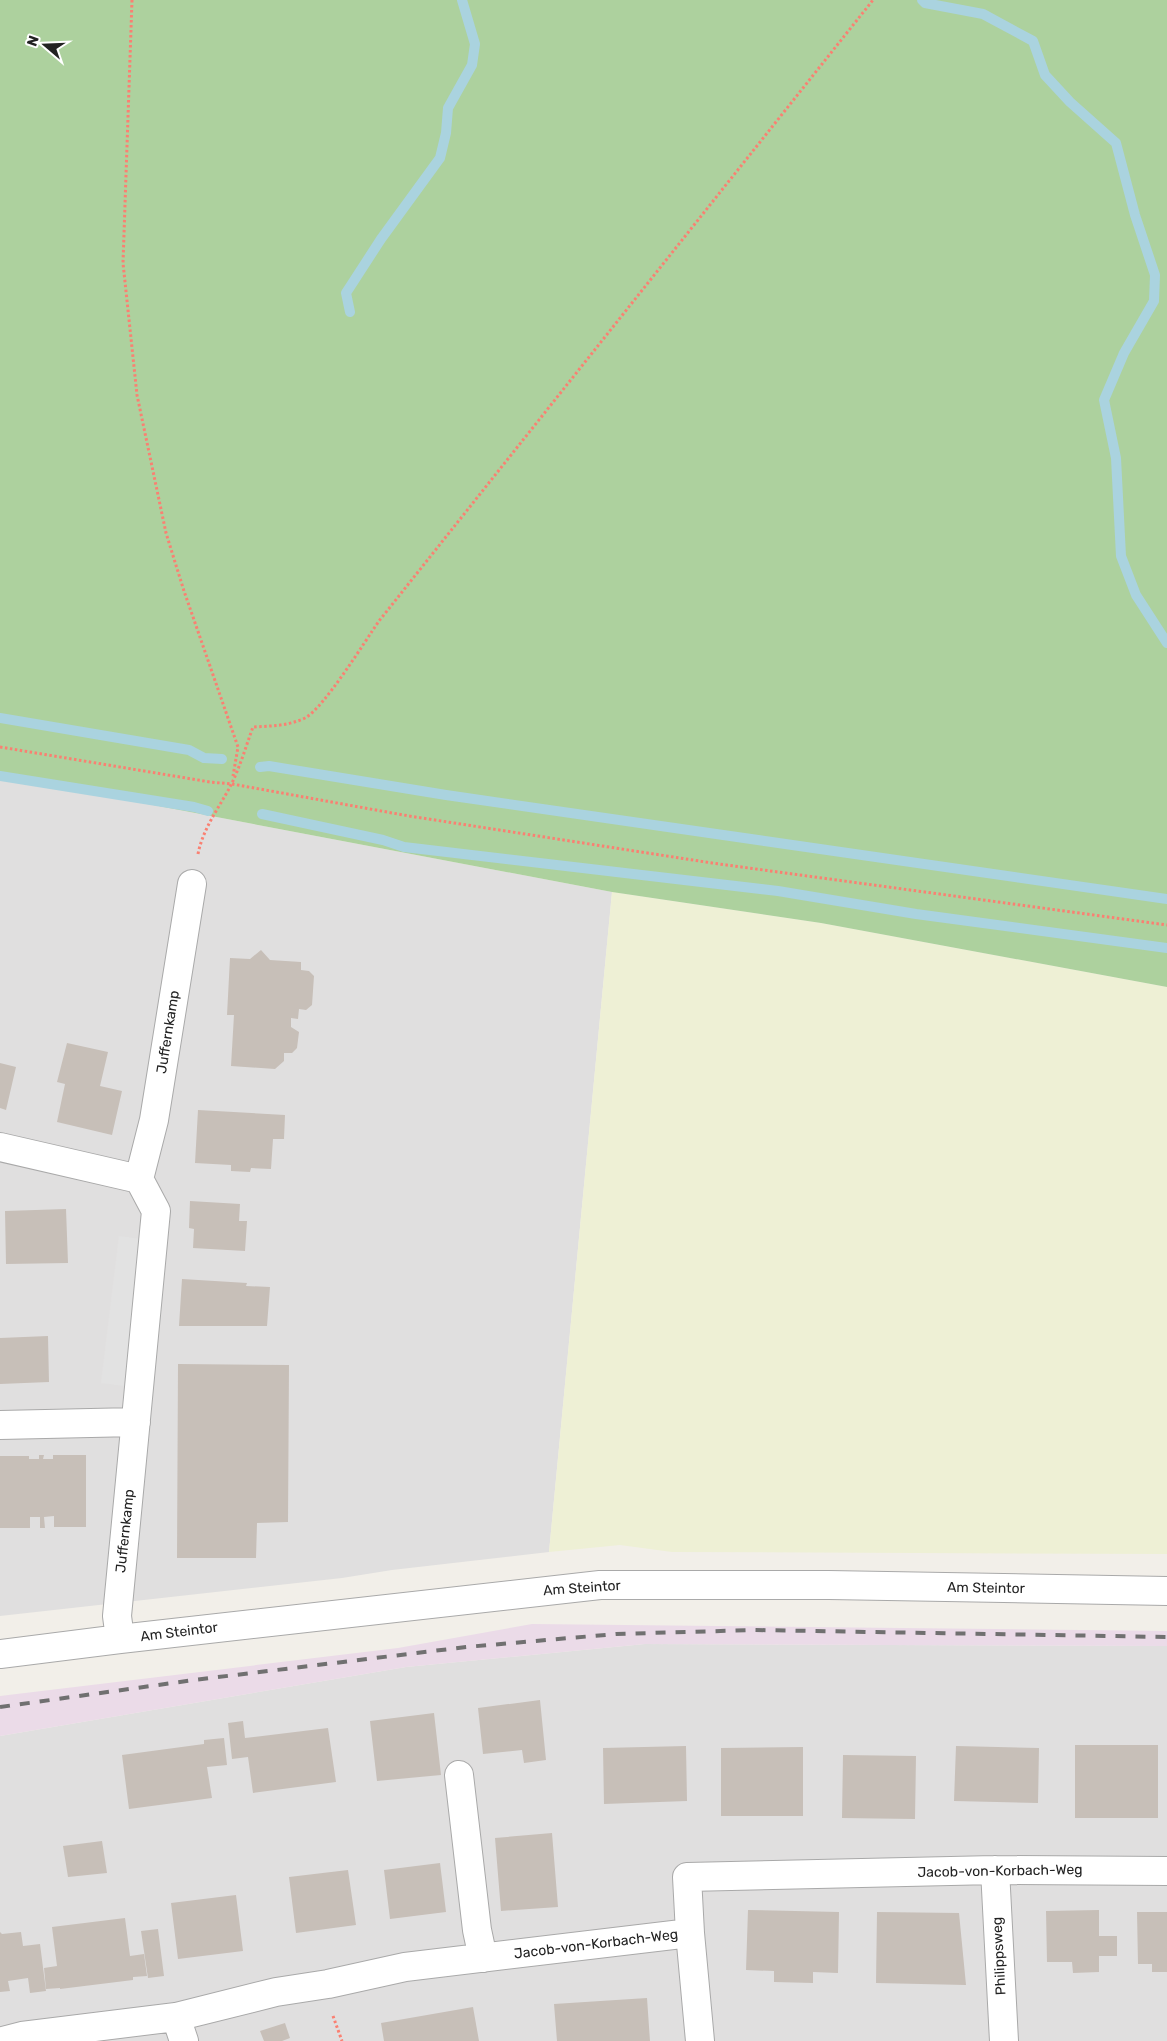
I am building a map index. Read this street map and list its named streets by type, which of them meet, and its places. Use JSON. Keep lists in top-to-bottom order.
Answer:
{
  "streets": {
    "street": [
      "Juffernkamp",
      "Am Steintor",
      "Jacob-von-Korbach-Weg",
      "Philippsweg"
    ]
  },
  "crossings": [
    ["Juffernkamp", "Am Steintor"],
    ["Jacob-von-Korbach-Weg", "Philippsweg"]
  ],
  "north": "left"
}
